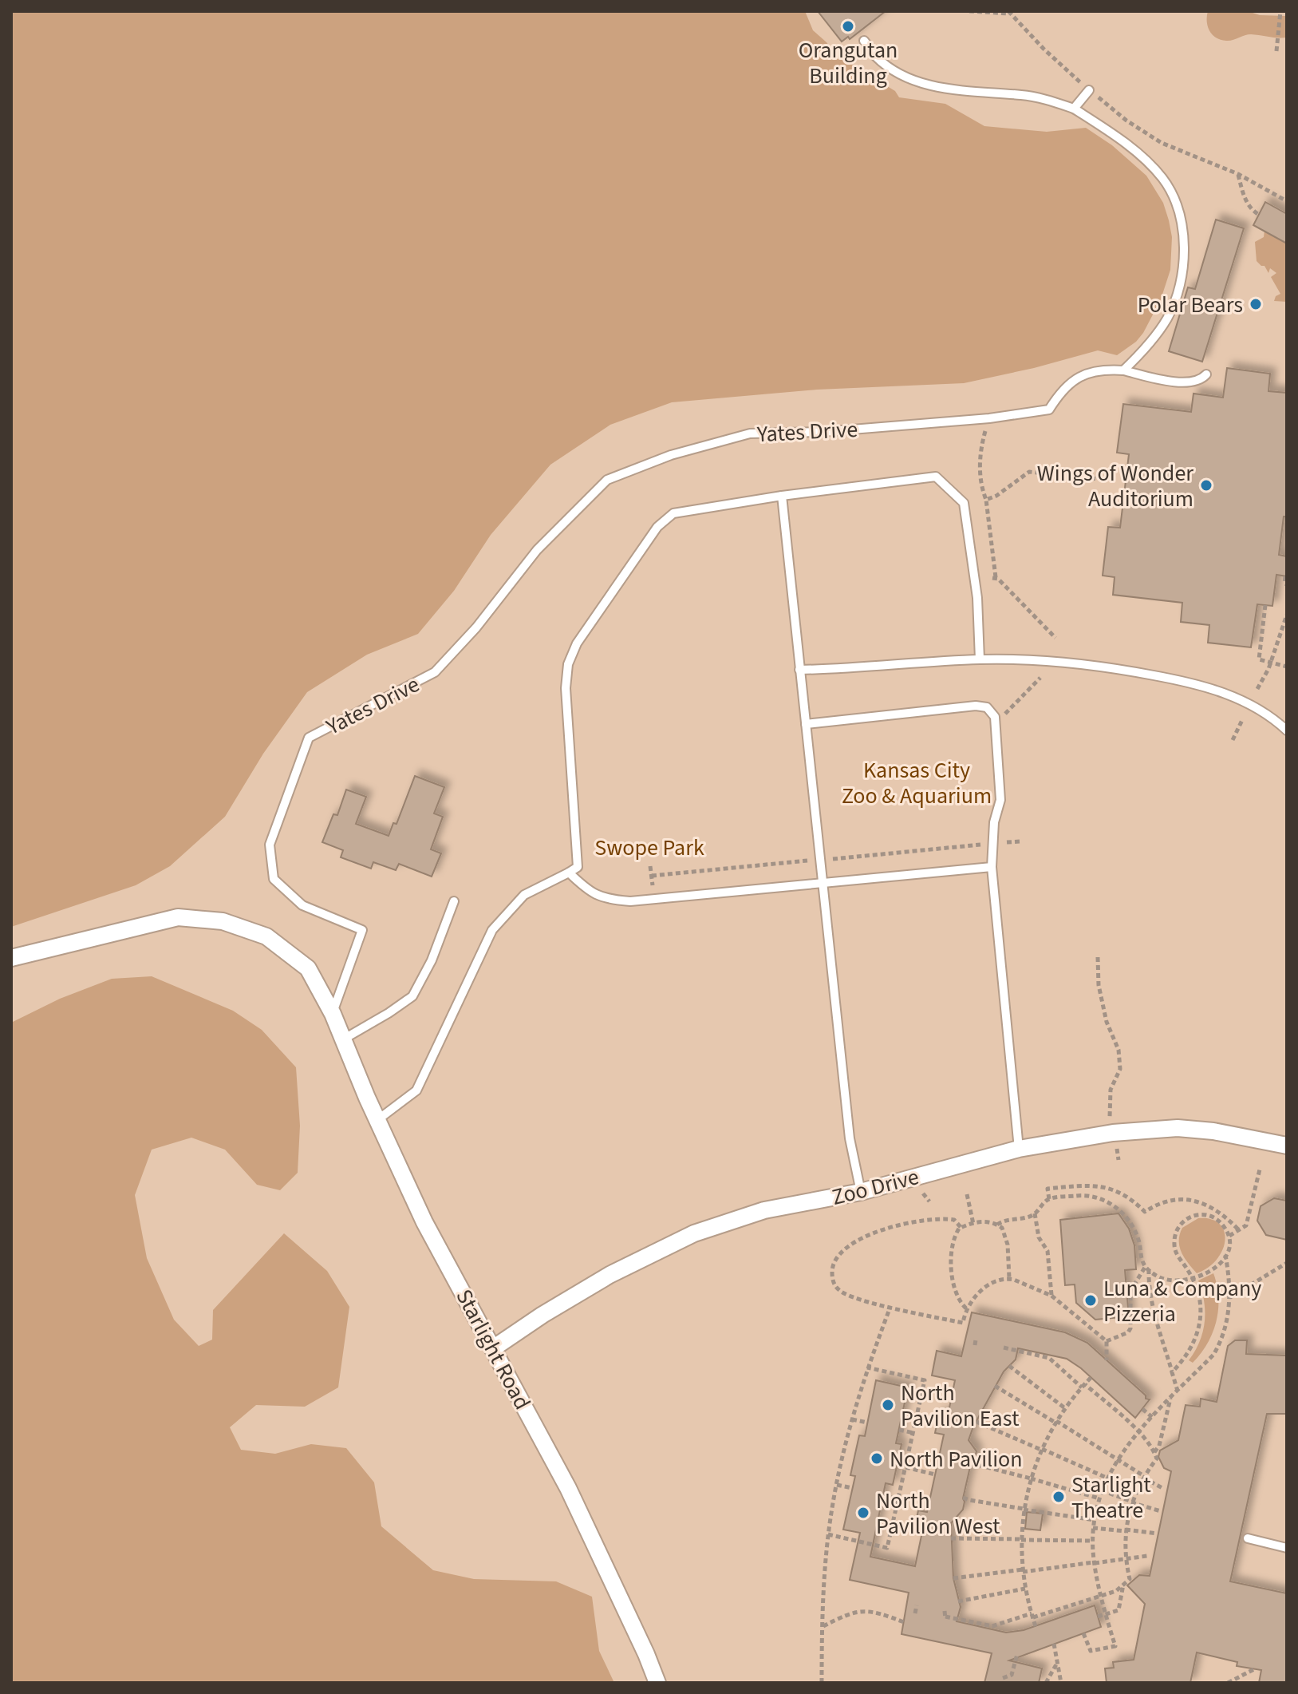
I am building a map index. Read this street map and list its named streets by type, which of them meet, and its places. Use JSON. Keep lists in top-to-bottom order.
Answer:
{
  "streets": {
    "street": ["Zoo Drive", "Starlight Road"],
    "lane": ["Yates Drive"]
  },
  "crossings": [
    ["Yates Drive", "Starlight Road"],
    ["Zoo Drive", "Starlight Road"]
  ],
  "parks": ["Kansas City Zoo & Aquarium", "Swope Park"],
  "places": [
    "Orangutan Building",
    "Polar Bears",
    "Wings of Wonder Auditorium",
    "Luna & Company Pizzeria",
    "North Pavilion East",
    "North Pavilion",
    "Starlight Theatre",
    "North Pavilion West"
  ]
}
